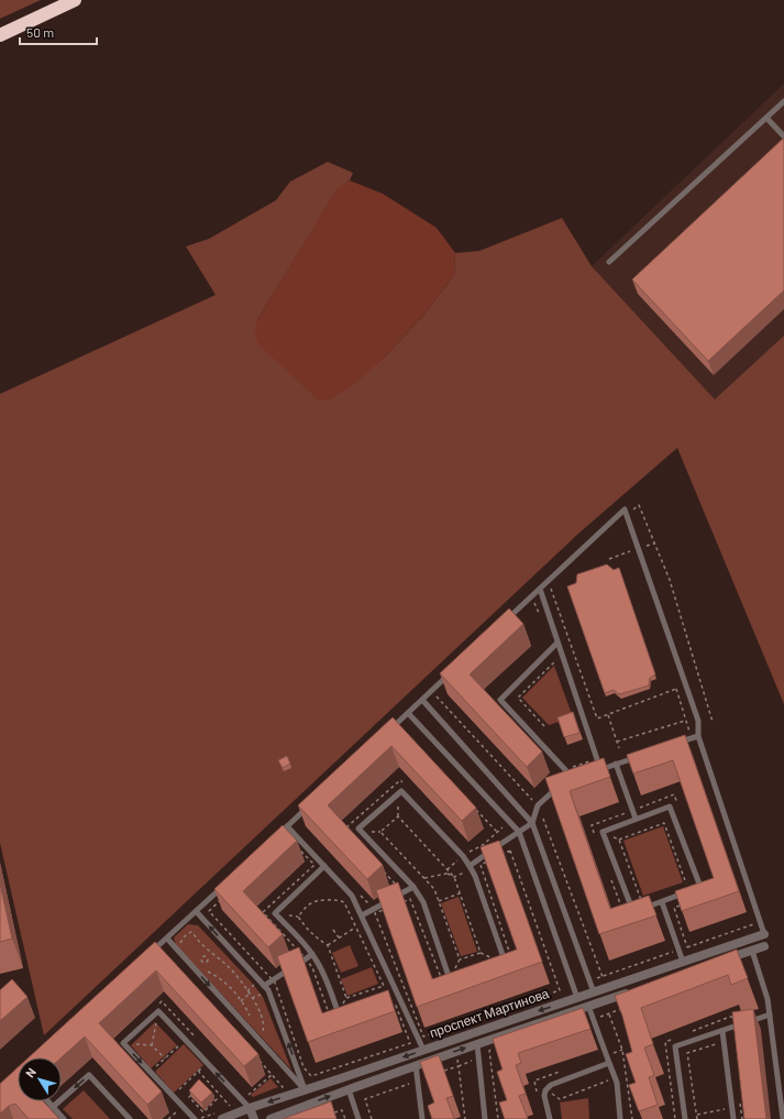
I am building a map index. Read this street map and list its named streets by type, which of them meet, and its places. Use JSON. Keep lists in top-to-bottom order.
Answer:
{
  "streets": {
    "street": ["проспект Мартинова"]
  },
  "scale_bar": "50 m",
  "north": "top left"
}
